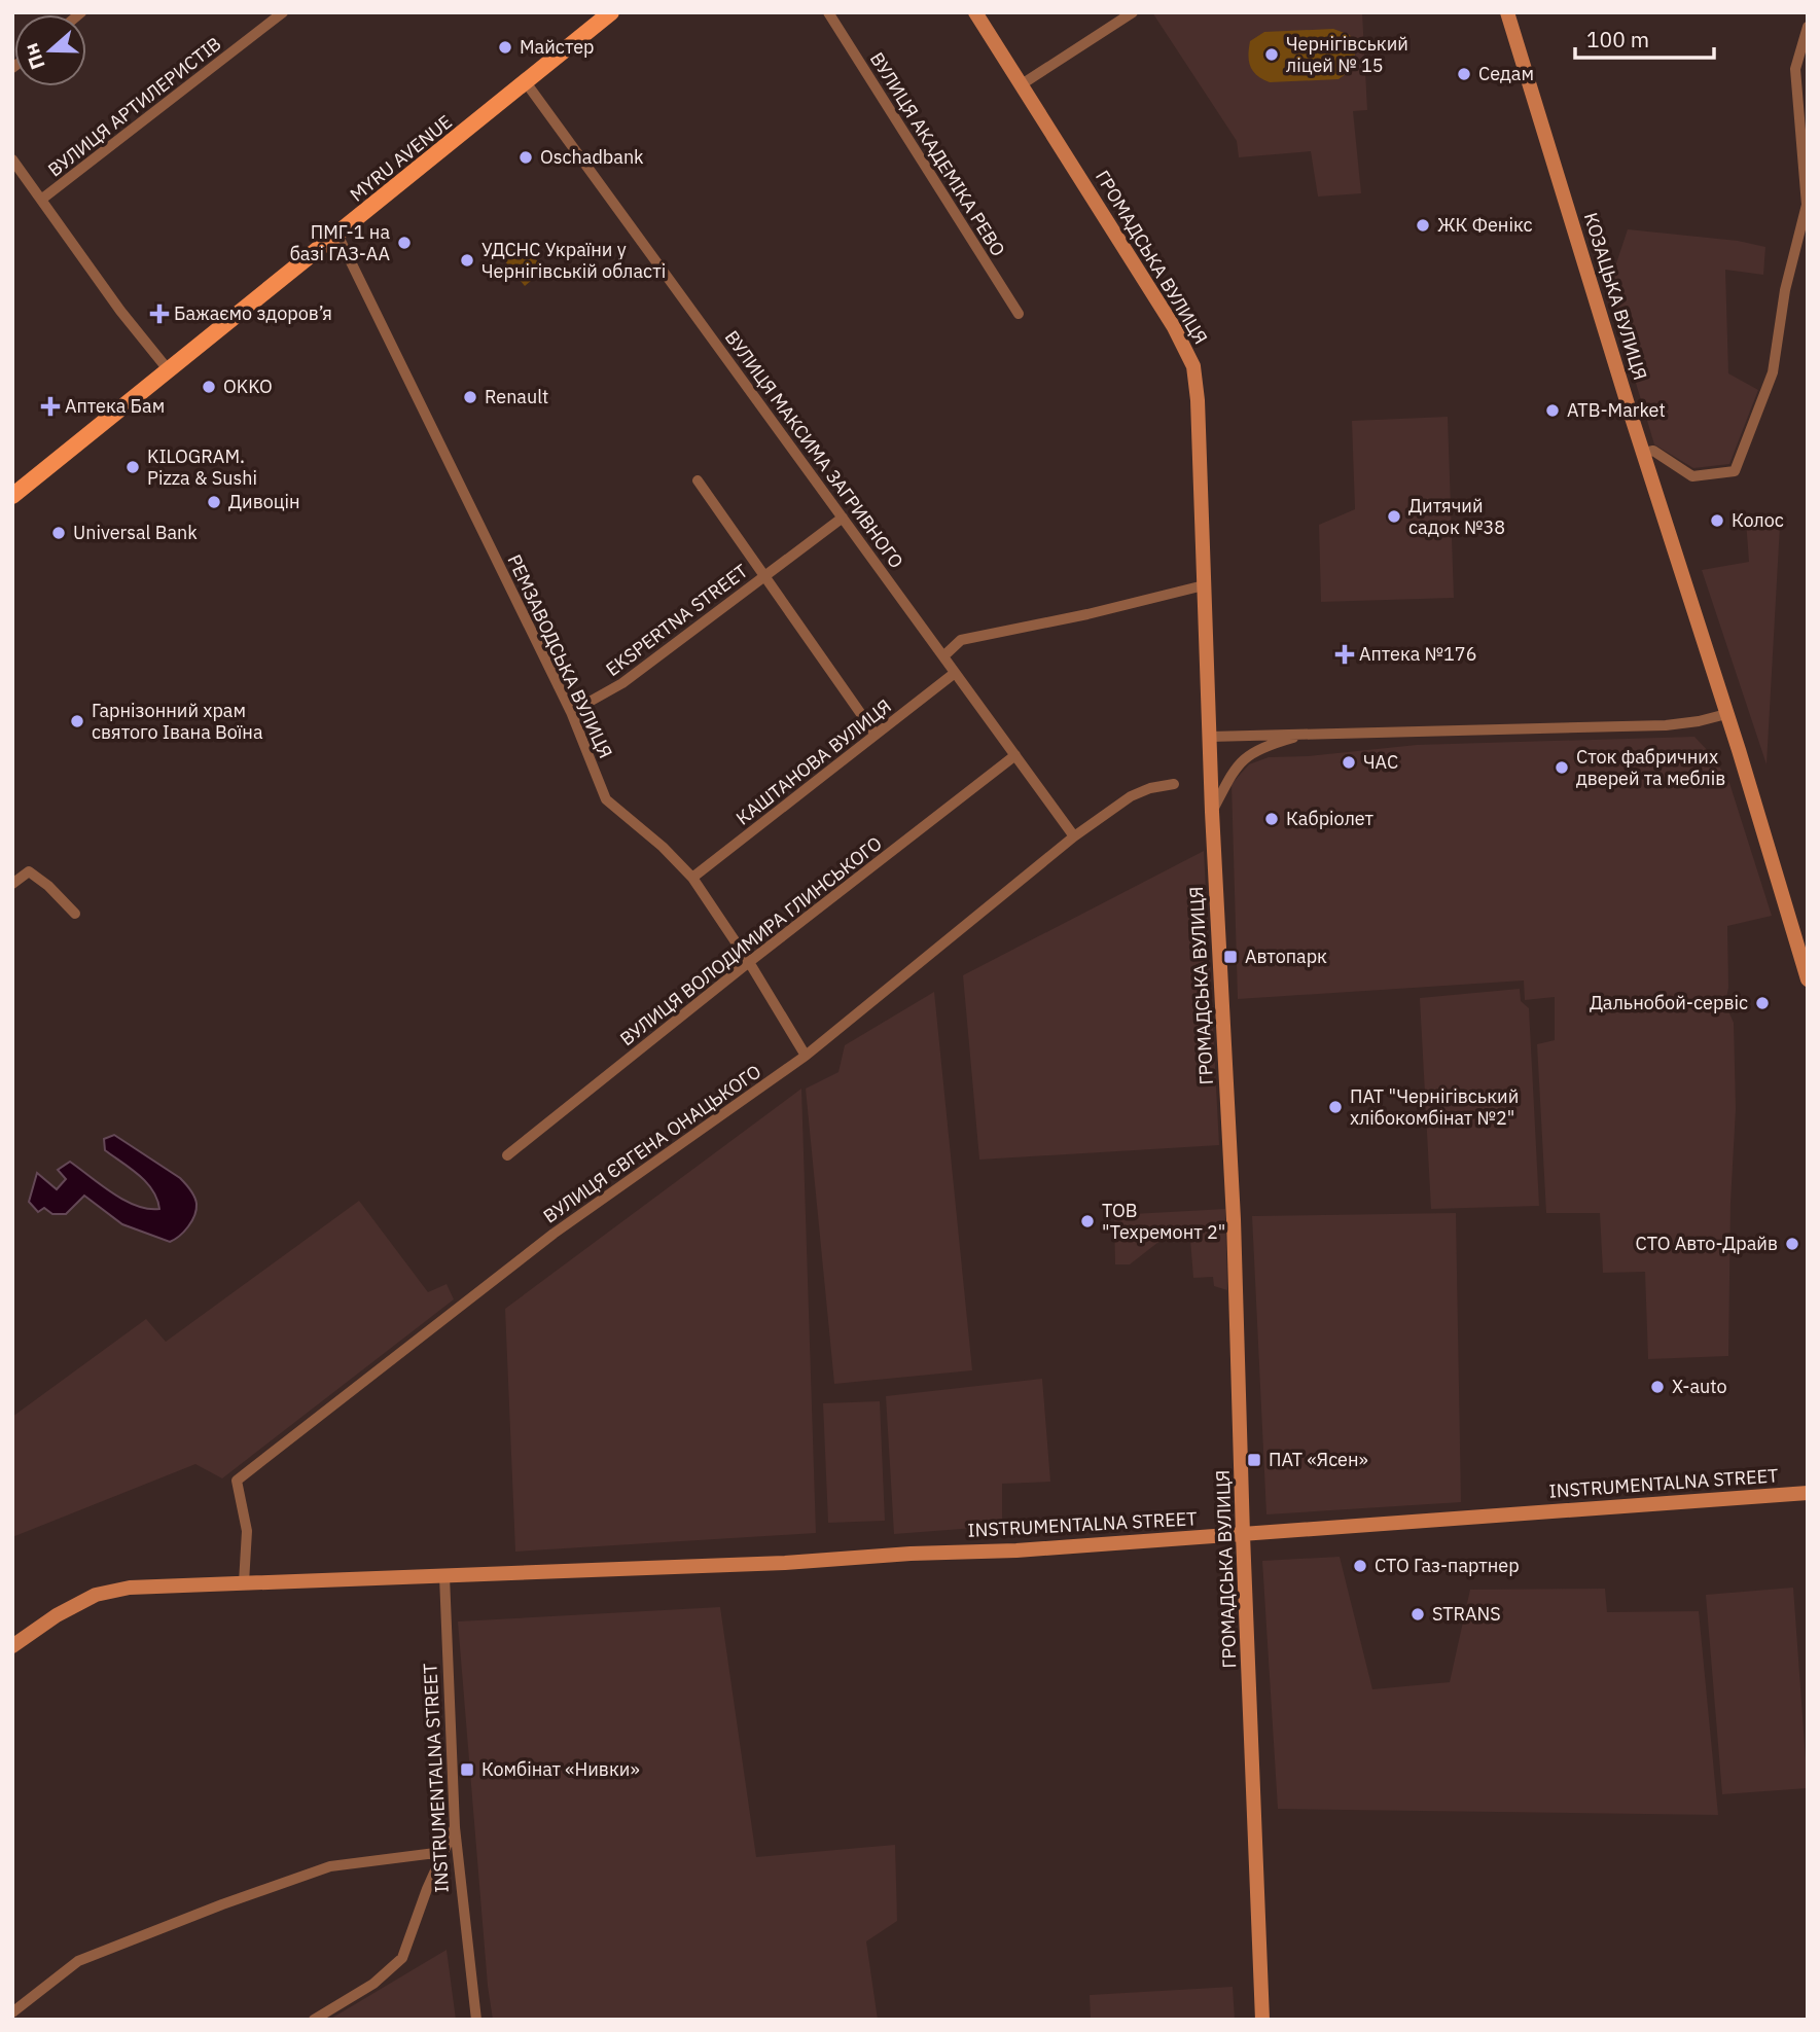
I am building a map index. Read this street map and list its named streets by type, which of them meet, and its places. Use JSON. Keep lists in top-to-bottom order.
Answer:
{
  "streets": {
    "main road": ["MYRU AVENUE"],
    "street": [
      "ВУЛИЦЯ АРТИЛЕРИСТІВ",
      "ВУЛИЦЯ АКАДЕМІКА РЕВО",
      "ГРОМАДСЬКА ВУЛИЦЯ",
      "КОЗАЦЬКА ВУЛИЦЯ",
      "ВУЛИЦЯ МАКСИМА ЗАГРИВНОГО",
      "EKSPERTNA STREET",
      "РЕМЗАВОДСЬКА ВУЛИЦЯ",
      "КАШТАНОВА ВУЛИЦЯ",
      "ВУЛИЦЯ ВОЛОДИМИРА ГЛИНСЬКОГО",
      "ВУЛИЦЯ ЄВГЕНА ОНАЦЬКОГО",
      "INSTRUMENTALNA STREET"
    ]
  },
  "crossings": [
    ["MYRU AVENUE", "ВУЛИЦЯ МАКСИМА ЗАГРИВНОГО"],
    ["MYRU AVENUE", "РЕМЗАВОДСЬКА ВУЛИЦЯ"],
    ["ГРОМАДСЬКА ВУЛИЦЯ", "INSTRUMENTALNA STREET"],
    ["ВУЛИЦЯ МАКСИМА ЗАГРИВНОГО", "EKSPERTNA STREET"],
    ["ВУЛИЦЯ МАКСИМА ЗАГРИВНОГО", "КАШТАНОВА ВУЛИЦЯ"],
    ["ВУЛИЦЯ МАКСИМА ЗАГРИВНОГО", "ВУЛИЦЯ ВОЛОДИМИРА ГЛИНСЬКОГО"],
    ["ВУЛИЦЯ МАКСИМА ЗАГРИВНОГО", "ВУЛИЦЯ ЄВГЕНА ОНАЦЬКОГО"],
    ["EKSPERTNA STREET", "РЕМЗАВОДСЬКА ВУЛИЦЯ"],
    ["EKSPERTNA STREET", "КАШТАНОВА ВУЛИЦЯ"],
    ["РЕМЗАВОДСЬКА ВУЛИЦЯ", "КАШТАНОВА ВУЛИЦЯ"],
    ["РЕМЗАВОДСЬКА ВУЛИЦЯ", "ВУЛИЦЯ ВОЛОДИМИРА ГЛИНСЬКОГО"],
    ["РЕМЗАВОДСЬКА ВУЛИЦЯ", "ВУЛИЦЯ ЄВГЕНА ОНАЦЬКОГО"],
    ["ВУЛИЦЯ ЄВГЕНА ОНАЦЬКОГО", "INSTRUMENTALNA STREET"]
  ],
  "places": {
    "other": [
      "Майстер",
      "Чернігівський ліцей № 15",
      "Седам",
      "Oschadbank",
      "ЖК Фенікс",
      "ПМГ-1 на базі ГАЗ-АА",
      "УДСНС України у Чернігівській області",
      "OKKO",
      "Renault",
      "ATB-Market",
      "KILOGRAM. Pizza & Sushi",
      "Дивоцін",
      "Дитячий садок №38",
      "Колос",
      "Universal Bank",
      "Гарнізонний храм святого Івана Воїна",
      "ЧАС",
      "Сток фабричних дверей та меблів",
      "Кабріолет",
      "Дальнобой-сервіс",
      "ПАТ \"Чернігівський хлібокомбінат №2\"",
      "ТОВ \"Техремонт 2\"",
      "СТО Авто-Драйв",
      "X-auto",
      "СТО Газ-партнер",
      "STRANS"
    ],
    "health": ["Бажаємо здоров’я", "Аптека Бам", "Аптека №176"],
    "transit": ["Автопарк", "ПАТ «Ясен»", "Комбінат «Нивки»"]
  },
  "scale_bar": "100 m",
  "north": "left"
}
